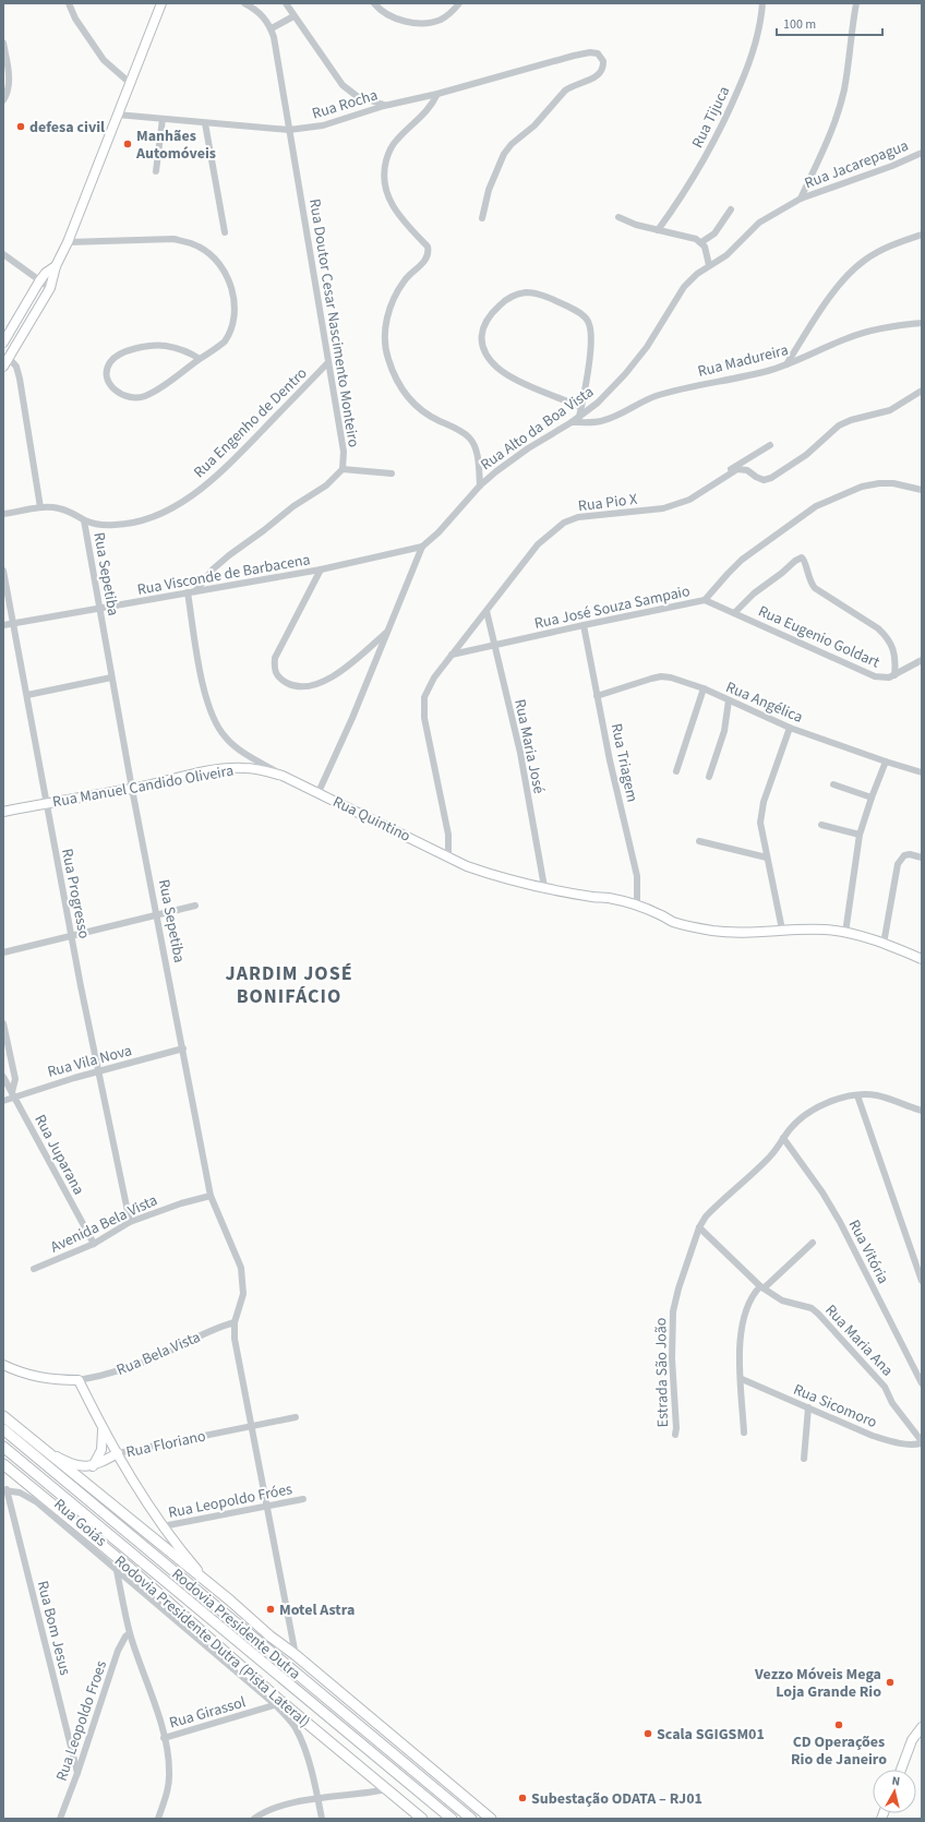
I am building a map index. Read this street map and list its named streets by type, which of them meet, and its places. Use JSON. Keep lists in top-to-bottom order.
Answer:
{
  "streets": {
    "highway": ["Rodovia Presidente Dutra", "Rodovia Presidente Dutra (Pista Lateral)"],
    "main road": ["Rua Manuel Candido Oliveira", "Rua Quintino", "Rua Floriano"],
    "street": [
      "Rua Rocha",
      "Rua Tijuca",
      "Rua Jacarepagua",
      "Rua Doutor Cesar Nascimento Monteiro",
      "Rua Madureira",
      "Rua Engenho de Dentro",
      "Rua Alto da Boa Vista",
      "Rua Pio X",
      "Rua Sepetiba",
      "Rua Visconde de Barbacena",
      "Rua José Souza Sampaio",
      "Rua Eugenio Goldart",
      "Rua Angélica",
      "Rua Maria José",
      "Rua Triagem",
      "Rua Progresso",
      "Rua Vila Nova",
      "Rua Juparana",
      "Avenida Bela Vista",
      "Rua Vitória",
      "Rua Maria Ana",
      "Rua Bela Vista",
      "Estrada São João",
      "Rua Sicomoro",
      "Rua Leopoldo Fróes",
      "Rua Goiás",
      "Rua Bom Jesus",
      "Rua Girassol",
      "Rua Leopoldo Froes"
    ]
  },
  "crossings": [
    ["Rua Rocha", "Rua Doutor Cesar Nascimento Monteiro"],
    ["Rua Jacarepagua", "Rua Alto da Boa Vista"],
    ["Rua Doutor Cesar Nascimento Monteiro", "Rua Engenho de Dentro"],
    ["Rua Doutor Cesar Nascimento Monteiro", "Rua Visconde de Barbacena"],
    ["Rua Madureira", "Rua Alto da Boa Vista"],
    ["Rua Engenho de Dentro", "Rua Sepetiba"],
    ["Rua Alto da Boa Vista", "Rua Visconde de Barbacena"],
    ["Rua Alto da Boa Vista", "Rua Quintino"],
    ["Rua Pio X", "Rua José Souza Sampaio"],
    ["Rua Pio X", "Rua Maria José"],
    ["Rua Pio X", "Rua Quintino"],
    ["Rua Sepetiba", "Rua Visconde de Barbacena"],
    ["Rua Sepetiba", "Rua Manuel Candido Oliveira"],
    ["Rua Sepetiba", "Rua Vila Nova"],
    ["Rua Sepetiba", "Avenida Bela Vista"],
    ["Rua Sepetiba", "Rua Bela Vista"],
    ["Rua Visconde de Barbacena", "Rua Quintino"],
    ["Rua Visconde de Barbacena", "Rua Progresso"],
    ["Rua José Souza Sampaio", "Rua Eugenio Goldart"],
    ["Rua José Souza Sampaio", "Rua Maria José"],
    ["Rua José Souza Sampaio", "Rua Triagem"],
    ["Rua Angélica", "Rua Triagem"],
    ["Rua Maria José", "Rua Quintino"],
    ["Rua Triagem", "Rua Quintino"],
    ["Rua Manuel Candido Oliveira", "Rua Quintino"],
    ["Rua Manuel Candido Oliveira", "Rua Progresso"],
    ["Rua Progresso", "Rua Vila Nova"],
    ["Rua Progresso", "Avenida Bela Vista"],
    ["Rua Vila Nova", "Rua Juparana"],
    ["Rua Juparana", "Avenida Bela Vista"],
    ["Rua Vitória", "Estrada São João"],
    ["Rua Maria Ana", "Estrada São João"],
    ["Rua Maria Ana", "Rua Sicomoro"],
    ["Rua Goiás", "Rua Bom Jesus"],
    ["Rua Goiás", "Rodovia Presidente Dutra (Pista Lateral)"],
    ["Rua Goiás", "Rua Girassol"],
    ["Rua Bom Jesus", "Rua Leopoldo Froes"],
    ["Rodovia Presidente Dutra (Pista Lateral)", "Rua Girassol"]
  ],
  "districts": ["JARDIM JOSÉ BONIFÁCIO"],
  "places": [
    "defesa civil",
    "Manhães Automóveis",
    "Motel Astra",
    "Vezzo Móveis Mega Loja Grande Rio",
    "CD Operações Rio de Janeiro",
    "Scala SGIGSM01",
    "Subestação ODATA – RJ01"
  ],
  "scale_bar": "100 m",
  "north": "top"
}
